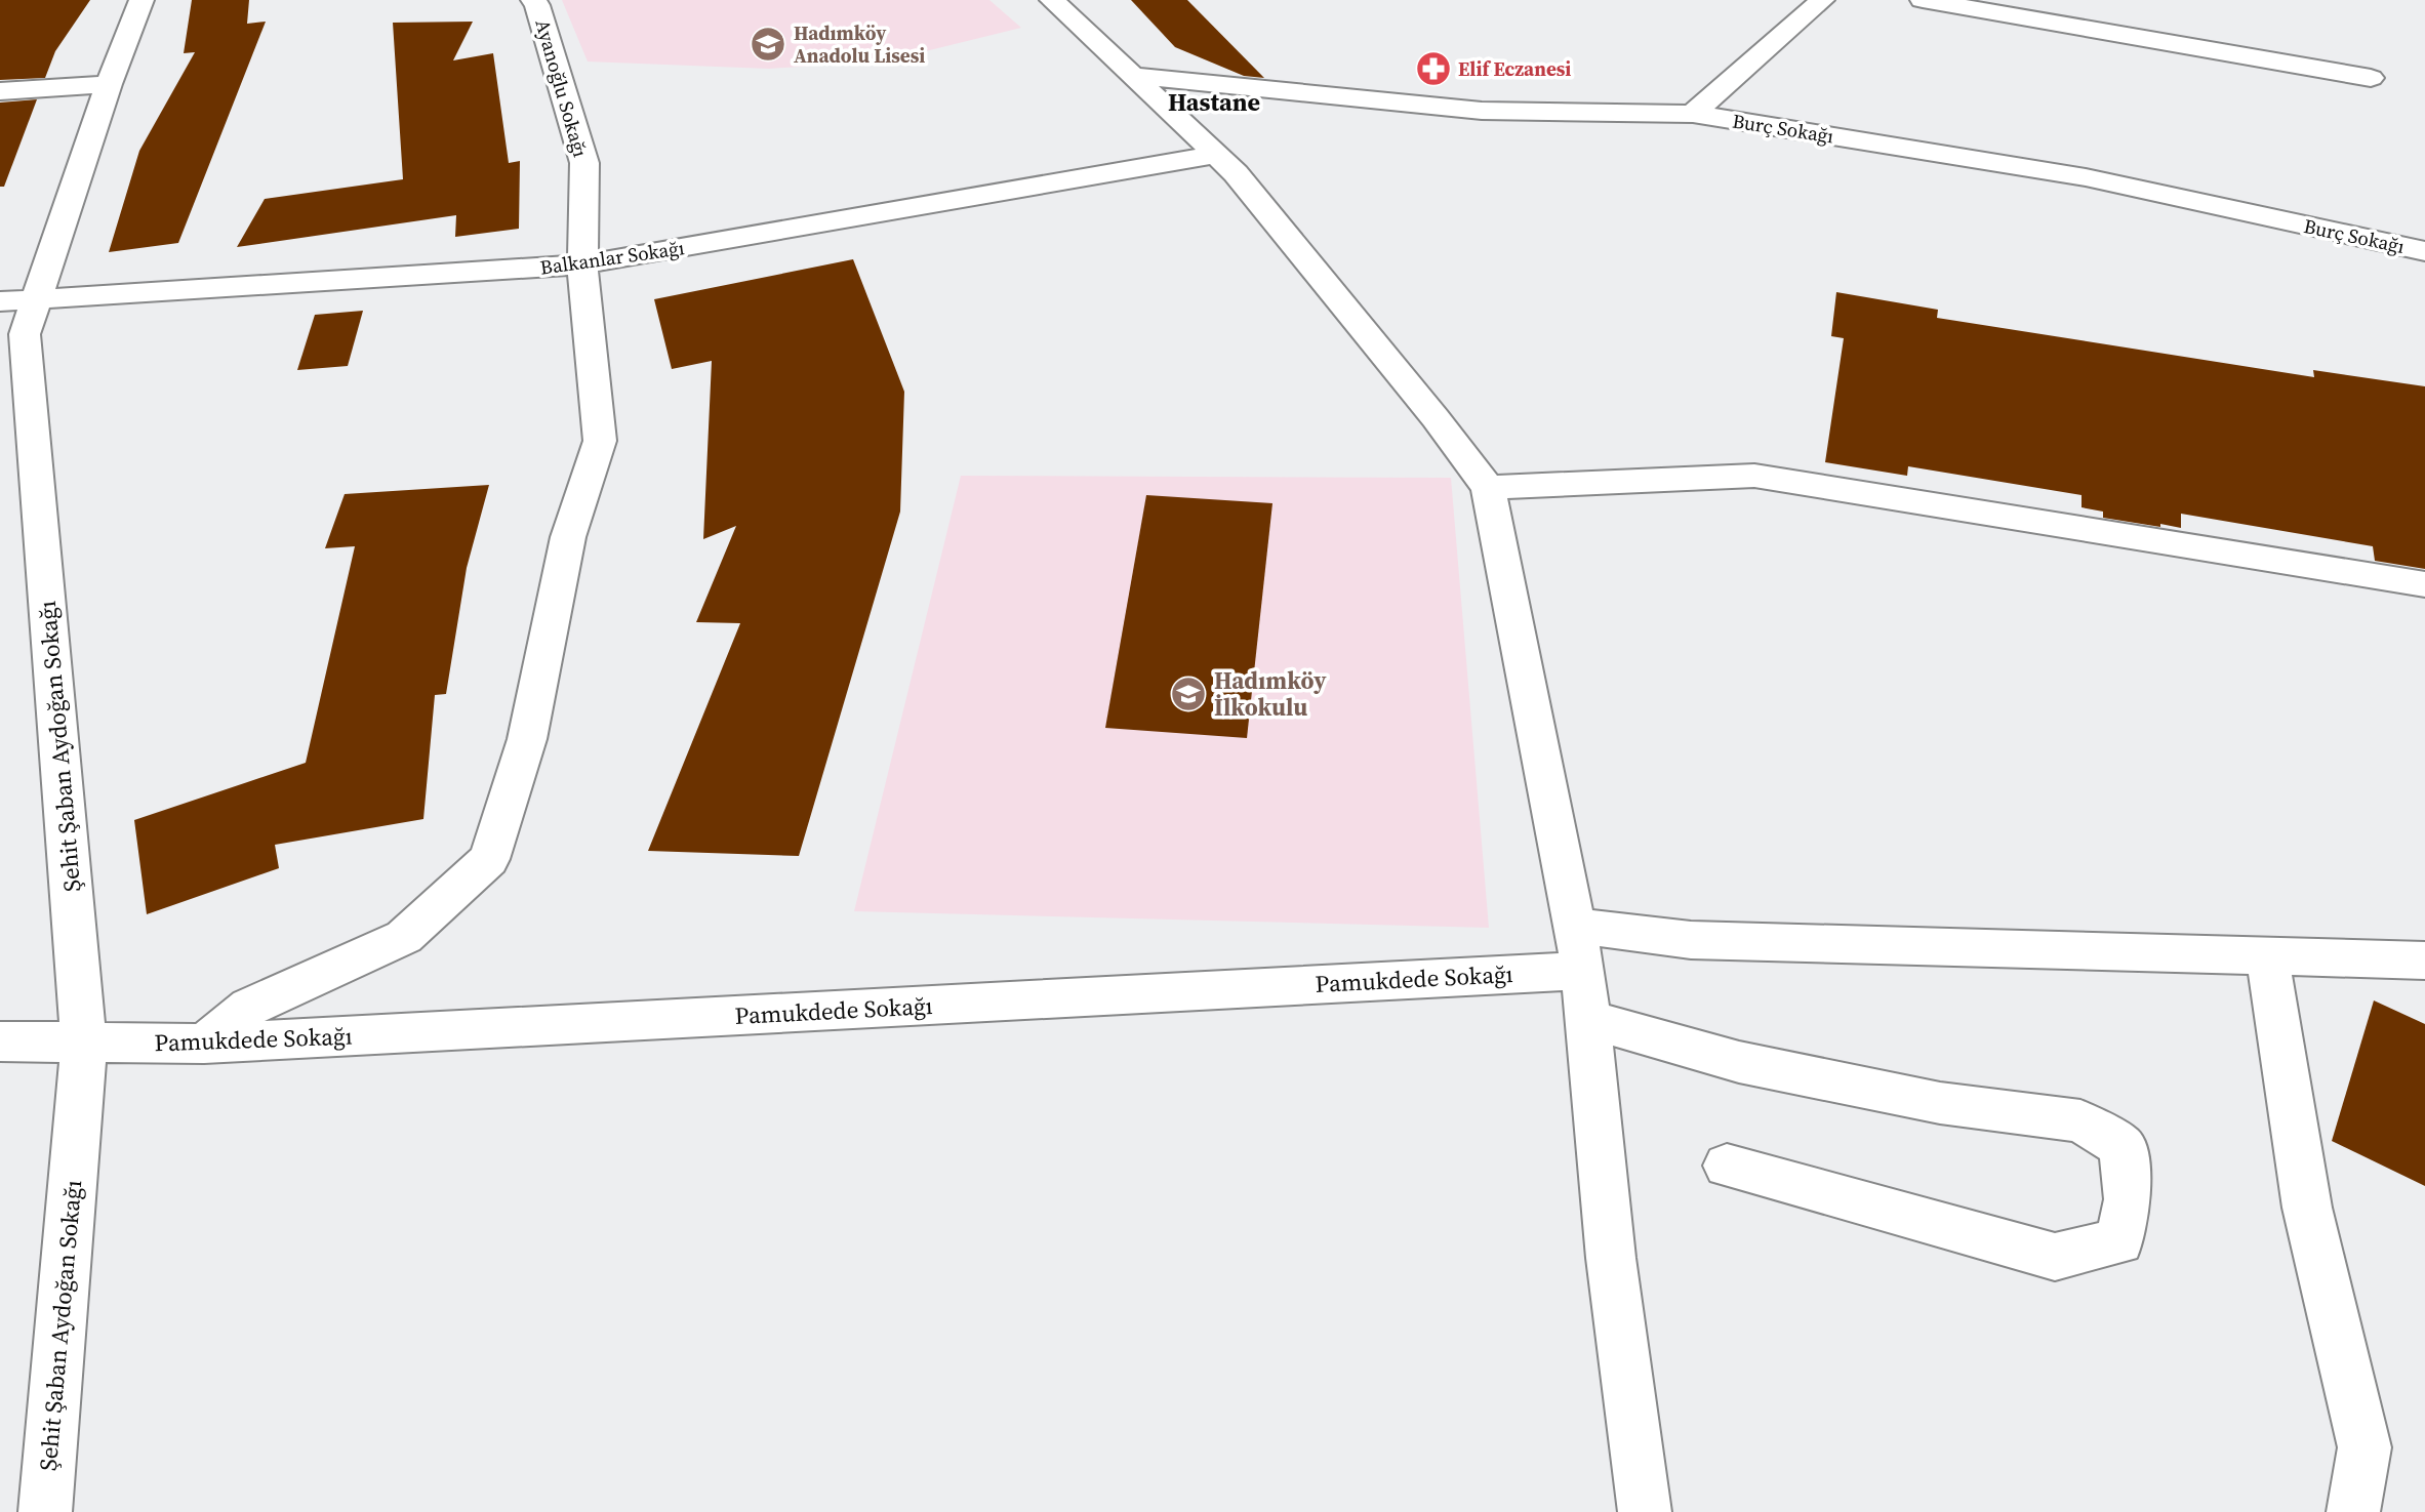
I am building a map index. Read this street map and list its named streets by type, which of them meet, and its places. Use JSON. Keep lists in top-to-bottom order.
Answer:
{
  "streets": {
    "street": [
      "Ayanoğlu Sokağı",
      "Burç Sokağı",
      "Balkanlar Sokağı",
      "Şehit Şaban Aydoğan Sokağı",
      "Pamukdede Sokağı"
    ]
  },
  "crossings": [
    ["Ayanoğlu Sokağı", "Balkanlar Sokağı"],
    ["Ayanoğlu Sokağı", "Pamukdede Sokağı"],
    ["Balkanlar Sokağı", "Şehit Şaban Aydoğan Sokağı"],
    ["Şehit Şaban Aydoğan Sokağı", "Pamukdede Sokağı"]
  ],
  "districts": ["Hastane"],
  "places": {
    "school or university": ["Hadımköy Anadolu Lisesi", "Hadımköy İlkokulu"],
    "pharmacy": ["Elif Eczanesi"]
  }
}
